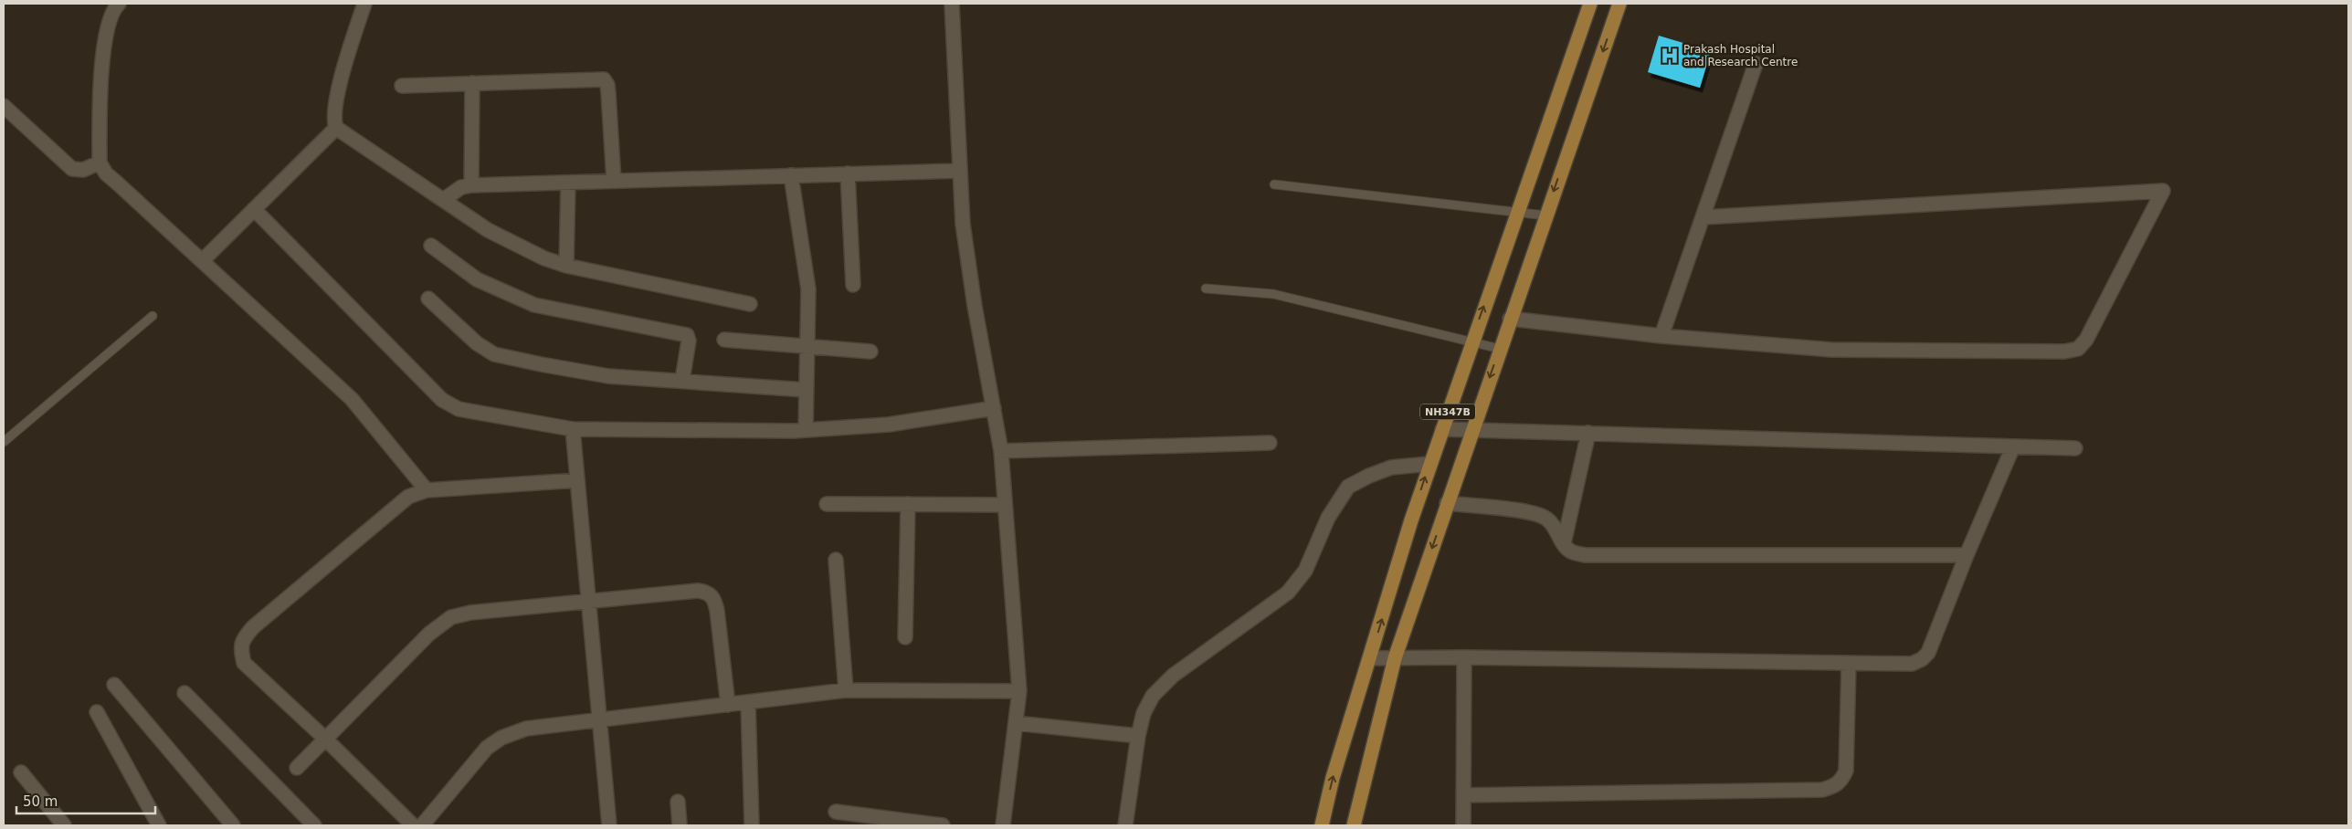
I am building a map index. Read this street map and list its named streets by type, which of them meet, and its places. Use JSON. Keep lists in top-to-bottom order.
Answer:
{
  "streets": {
    "highway": ["NH347B"]
  },
  "places": {
    "hospital": ["Prakash Hospital and Research Centre"]
  },
  "scale_bar": "50 m"
}
